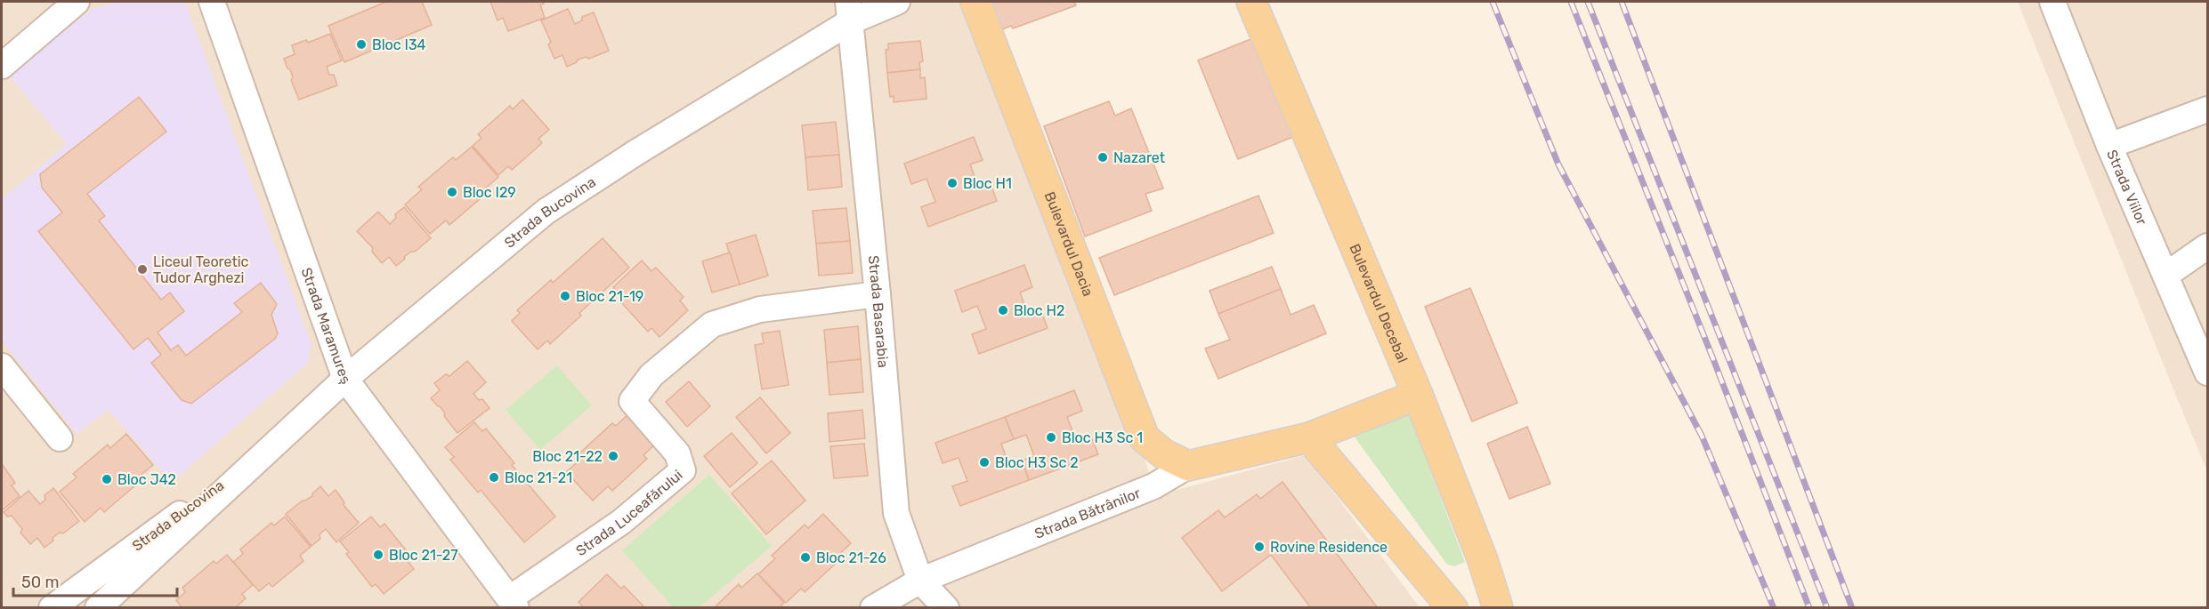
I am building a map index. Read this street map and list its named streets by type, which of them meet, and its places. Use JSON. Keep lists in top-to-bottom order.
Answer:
{
  "streets": {
    "main road": ["Bulevardul Dacia", "Bulevardul Decebal", "Strada Bătrânilor"],
    "street": [
      "Strada Viilor",
      "Strada Bucovina",
      "Strada Basarabia",
      "Strada Maramureș",
      "Strada Luceafărului"
    ]
  },
  "crossings": [
    ["Strada Bucovina", "Strada Basarabia"],
    ["Strada Bucovina", "Strada Maramureș"],
    ["Bulevardul Dacia", "Strada Bătrânilor"],
    ["Bulevardul Decebal", "Strada Bătrânilor"],
    ["Strada Basarabia", "Strada Luceafărului"],
    ["Strada Basarabia", "Strada Bătrânilor"],
    ["Strada Maramureș", "Strada Luceafărului"]
  ],
  "places": [
    "Bloc I34",
    "Nazaret",
    "Bloc H1",
    "Bloc I29",
    "Liceul Teoretic Tudor Arghezi",
    "Bloc 21-19",
    "Bloc H2",
    "Bloc H3 Sc 1",
    "Bloc 21-22",
    "Bloc H3 Sc 2",
    "Bloc 21-21",
    "Bloc J42",
    "Rovine Residence",
    "Bloc 21-27",
    "Bloc 21-26"
  ],
  "scale_bar": "50 m"
}
